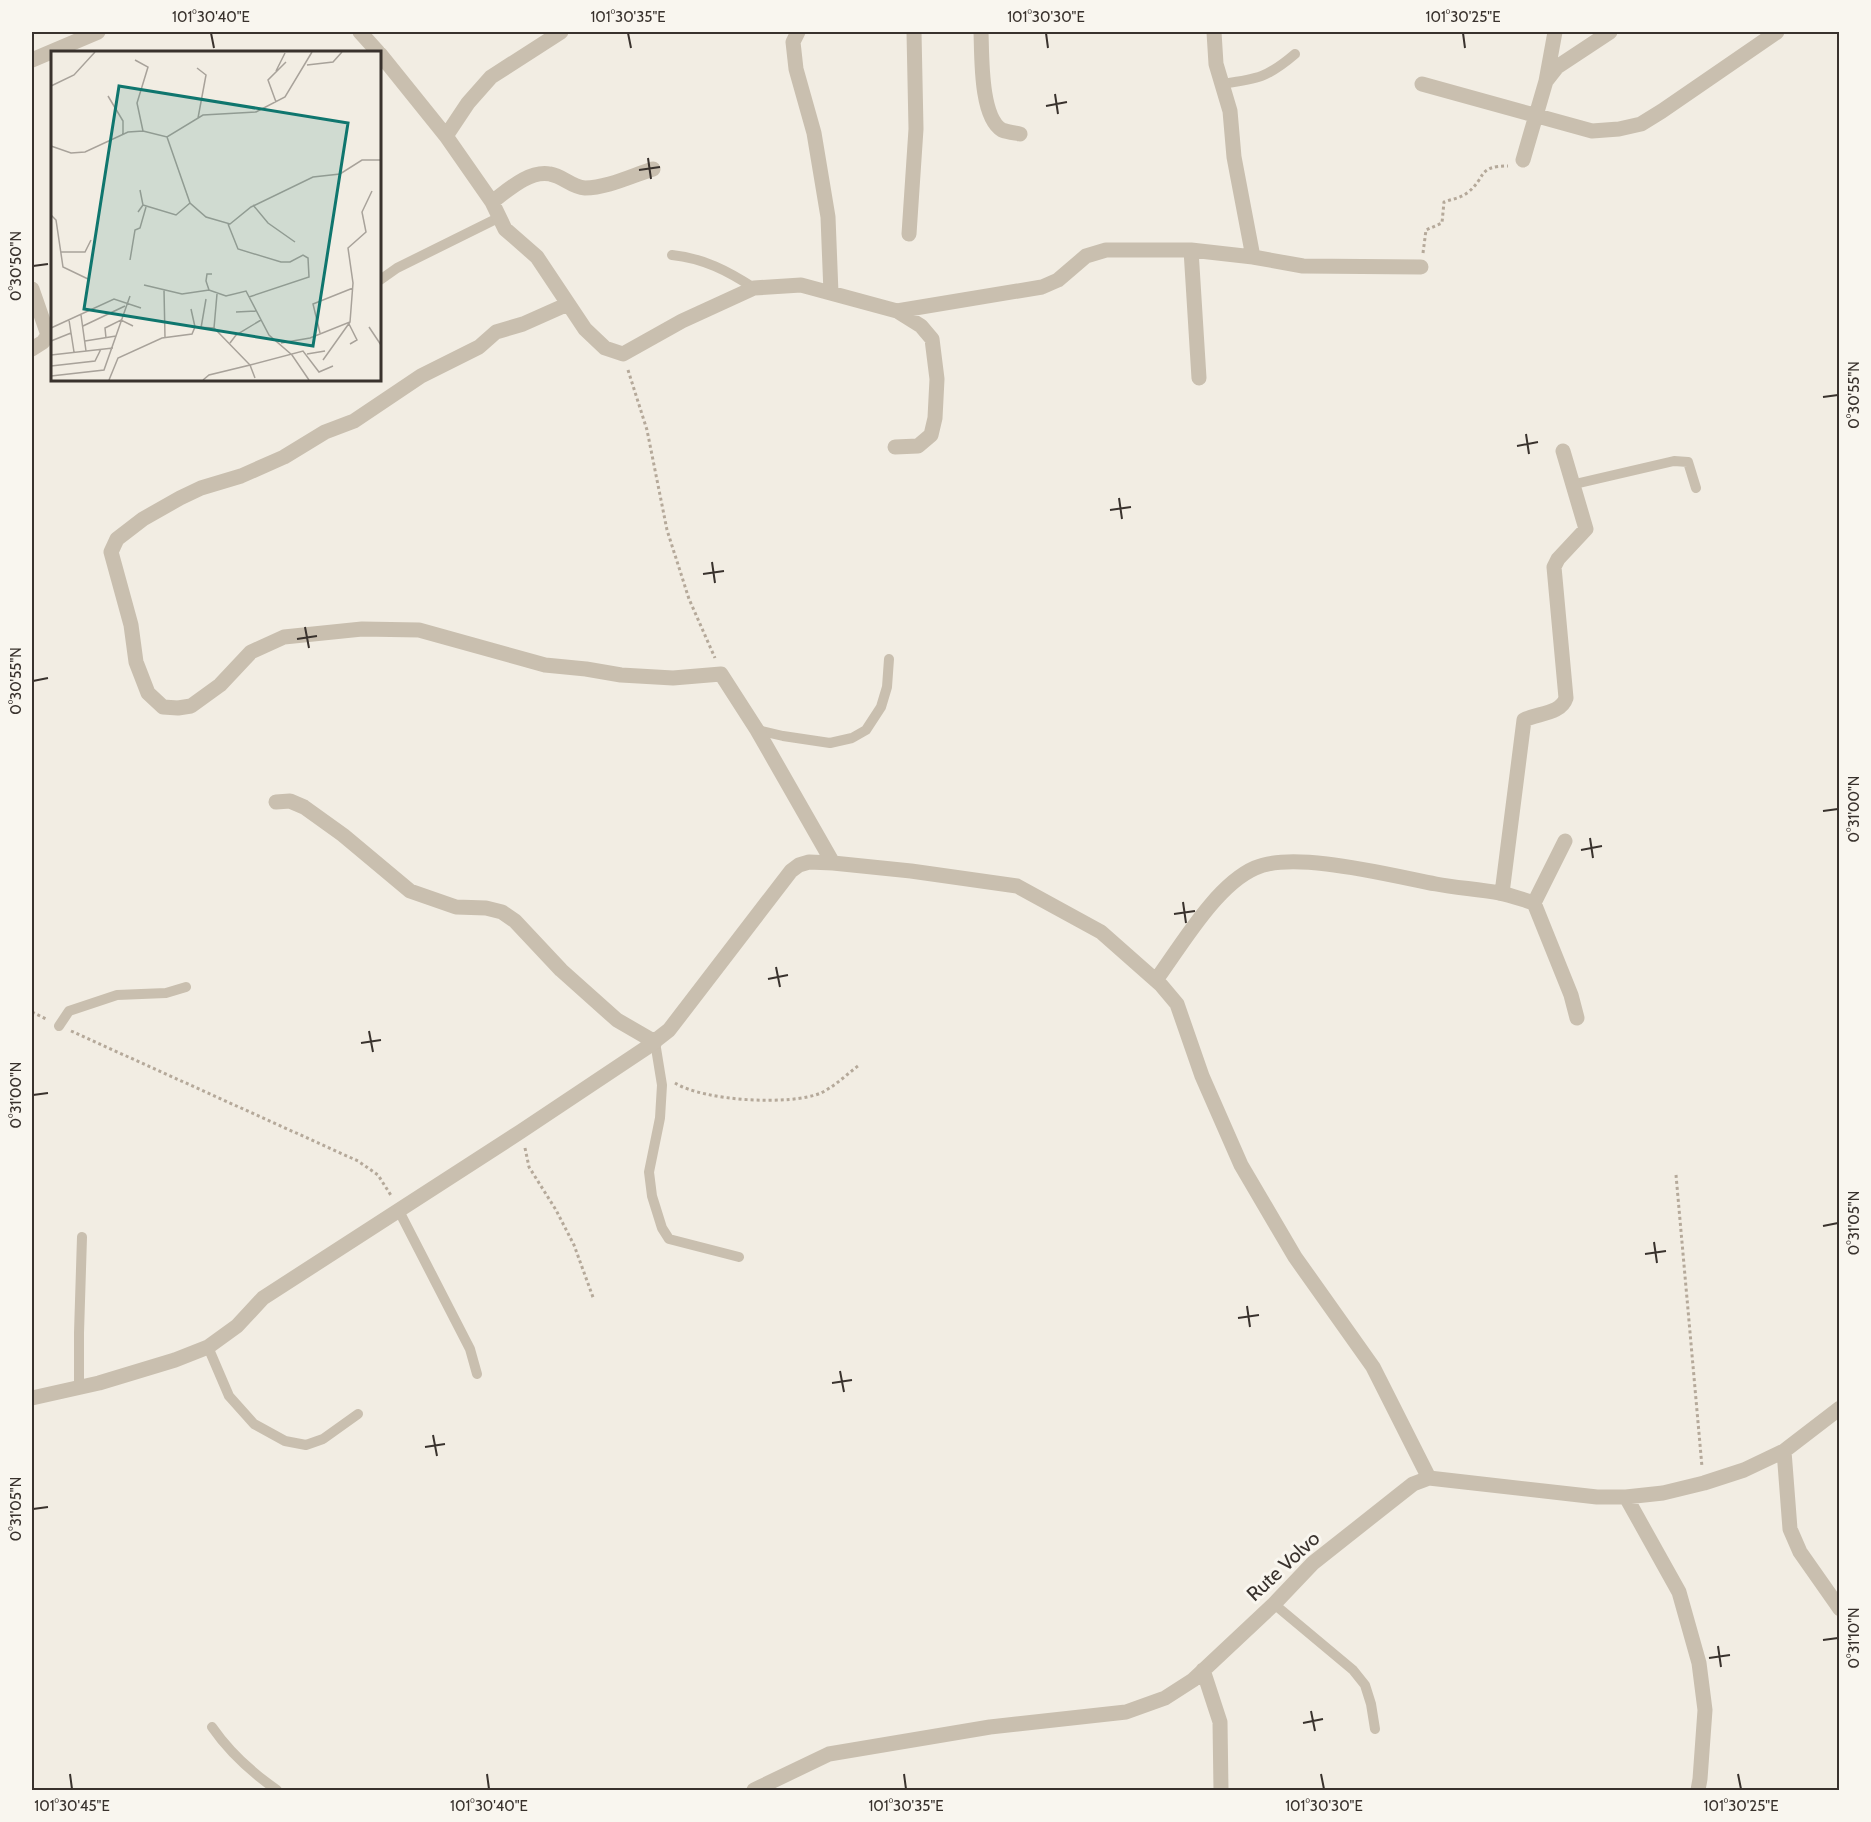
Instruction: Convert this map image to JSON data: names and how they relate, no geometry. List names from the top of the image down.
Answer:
{
  "streets": {
    "street": ["Rute Volvo"]
  },
  "coordinates": [
    "101°30'40\"E",
    "101°30'35\"E",
    "101°30'30\"E",
    "101°30'25\"E",
    "0°30'50\"N",
    "0°30'55\"N",
    "0°31'00\"N",
    "0°31'05\"N",
    "0°31'10\"N",
    "101°30'45\"E"
  ]
}
